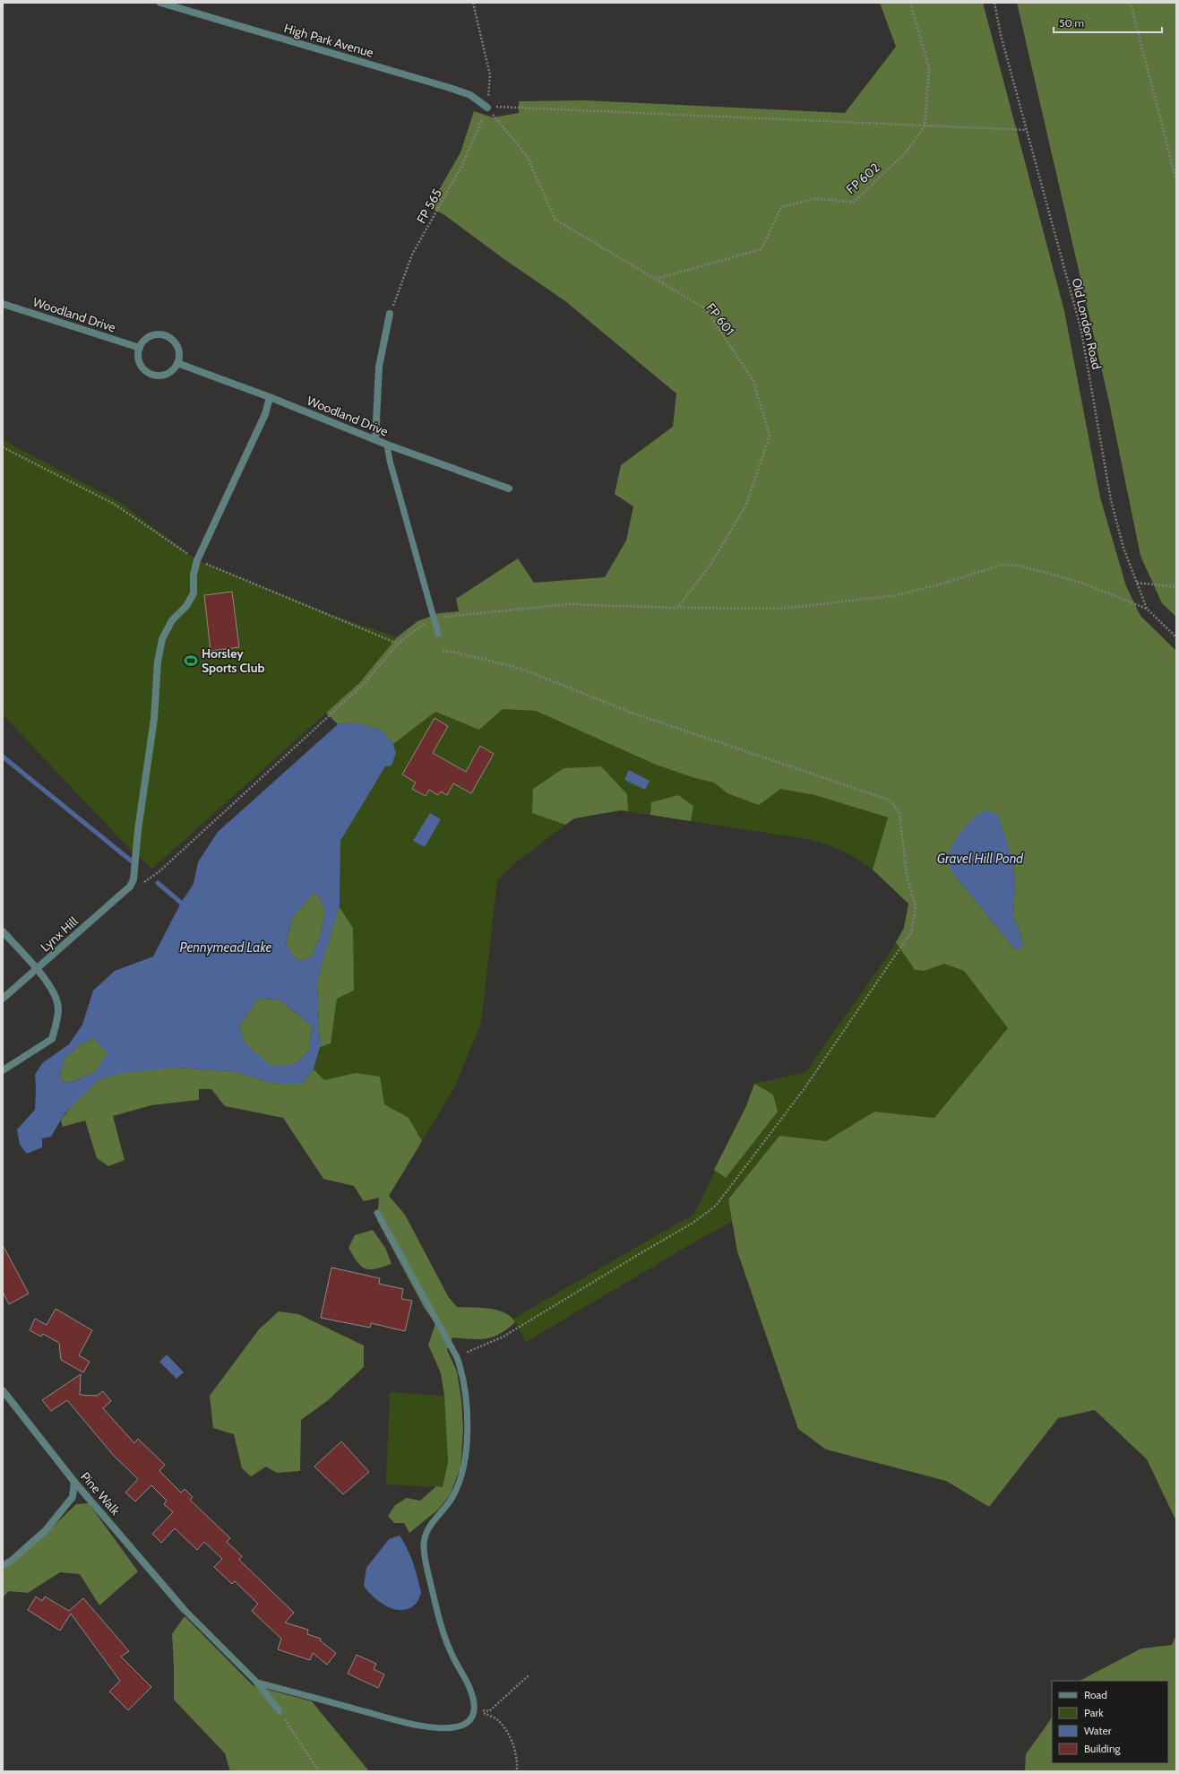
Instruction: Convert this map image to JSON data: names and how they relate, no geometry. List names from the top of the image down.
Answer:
{
  "streets": {
    "street": [
      "High Park Avenue",
      "Woodland Drive",
      "Lynx Hill",
      "Pine Walk"
    ],
    "path": [
      "FP 602",
      "FP 565",
      "FP 601",
      "Old London Road"
    ]
  },
  "crossings": [
    ["High Park Avenue", "FP 565"],
    ["High Park Avenue", "FP 601"],
    ["FP 602", "FP 601"],
    ["FP 565", "FP 601"]
  ],
  "water": ["Gravel Hill Pond", "Pennymead Lake"],
  "places": {
    "sports": ["Horsley Sports Club"]
  },
  "legend": [
    "Road",
    "Park",
    "Water",
    "Building"
  ],
  "scale_bar": "50 m"
}
